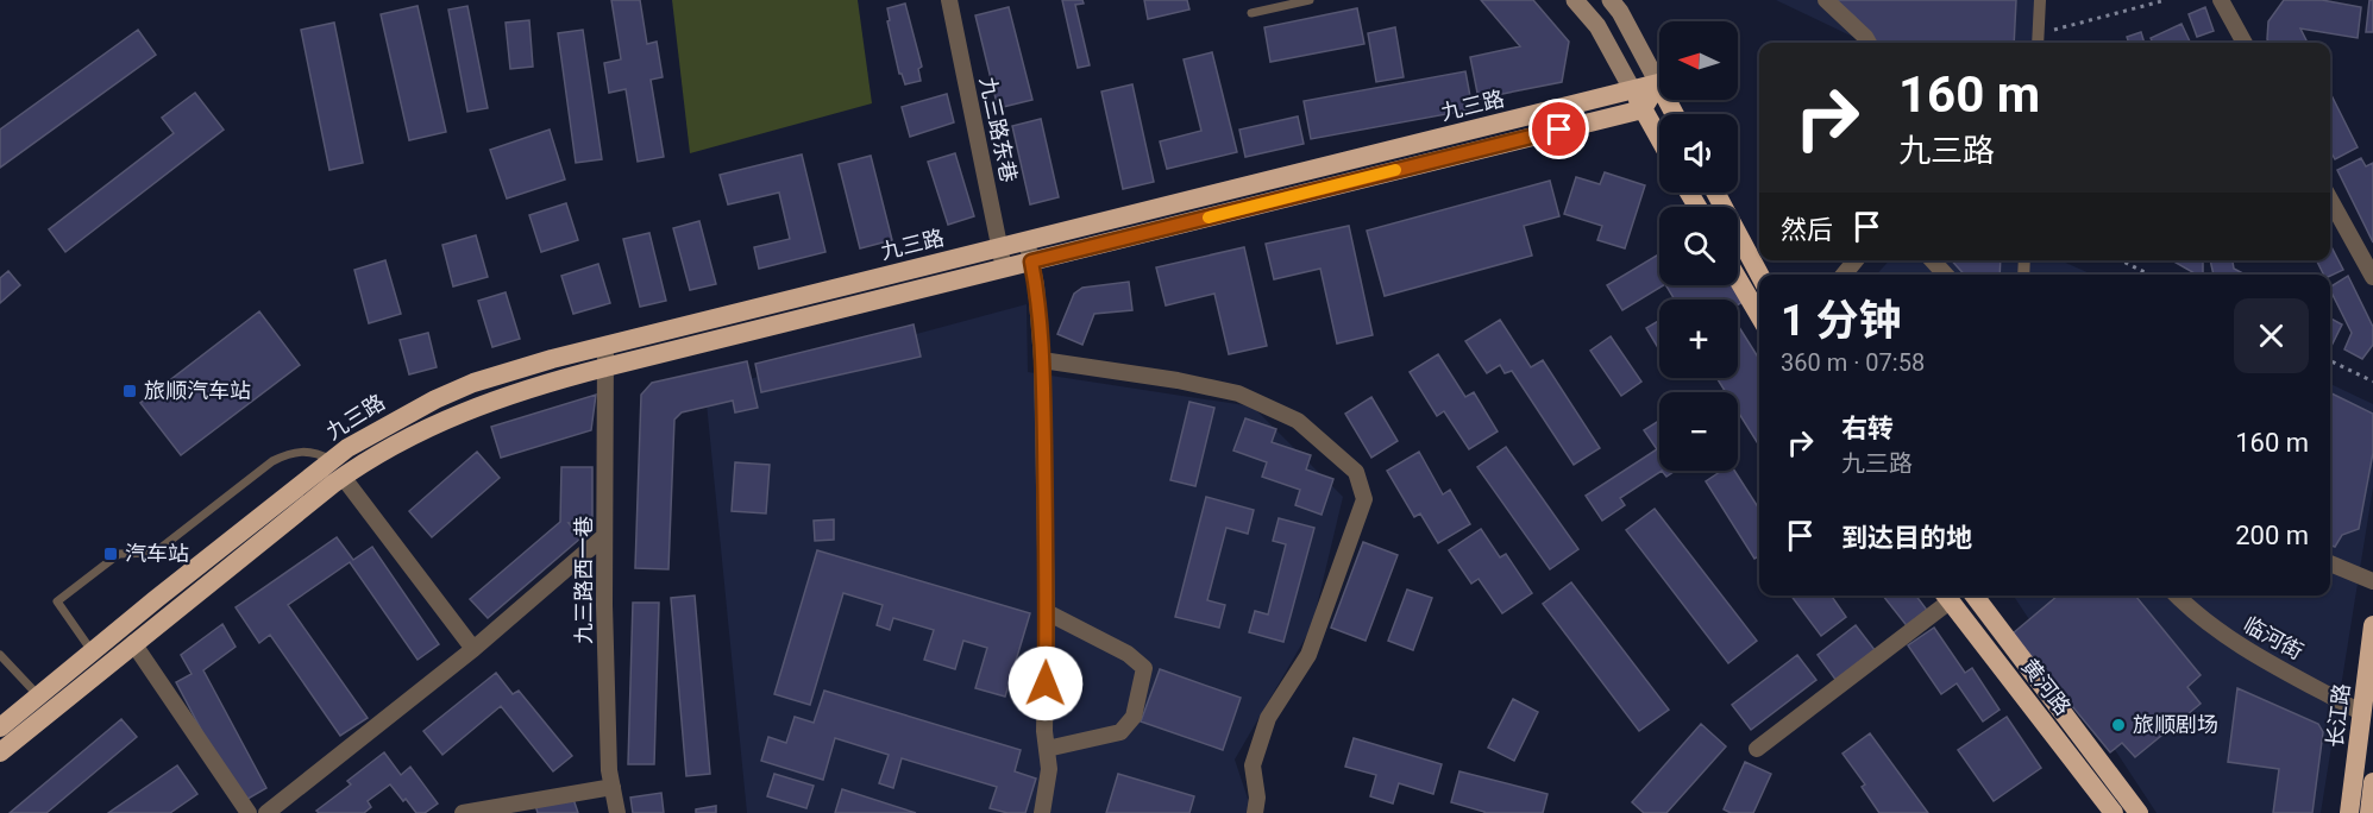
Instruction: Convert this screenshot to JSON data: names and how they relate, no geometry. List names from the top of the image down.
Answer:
{
  "streets": {
    "highway": ["九三路", "黄河路", "长江路"],
    "street": ["九三路东巷", "九三路西一巷", "临河街"]
  },
  "crossings": [
    ["九三路", "九三路东巷"],
    ["九三路", "九三路西一巷"],
    ["临河街", "长江路"]
  ],
  "places": {
    "transit": ["旅顺汽车站", "汽车站"],
    "other": ["旅顺剧场"]
  },
  "north": "left",
  "page": {
    "map_buttons": ["+", "−"],
    "turn": ["160 m", "九三路"],
    "then": "然后",
    "heading": ["1 分钟", "360 m · 07:58"],
    "list": [
      {
        "name": "右转",
        "note": "九三路",
        "value": "160 m"
      },
      {
        "name": "到达目的地",
        "value": "200 m"
      }
    ]
  }
}
